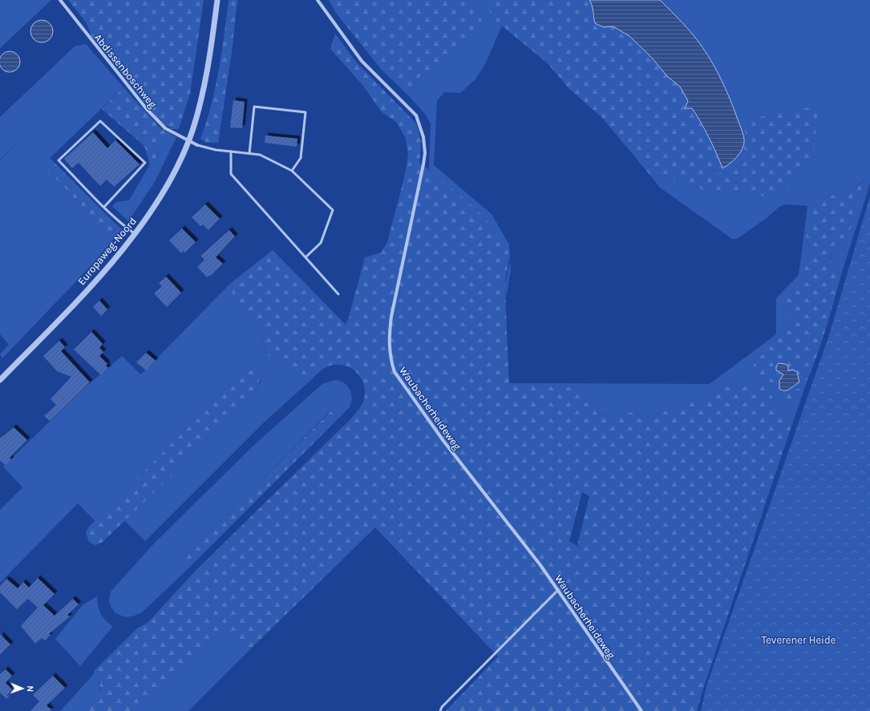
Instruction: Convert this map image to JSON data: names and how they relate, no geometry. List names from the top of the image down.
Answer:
{
  "streets": {
    "street": ["Abdissenboschweg", "Europaweg-Noord", "Waubacherheideweg"]
  },
  "crossings": [
    ["Abdissenboschweg", "Europaweg-Noord"]
  ],
  "parks": ["Teverener Heide"],
  "north": "right"
}
